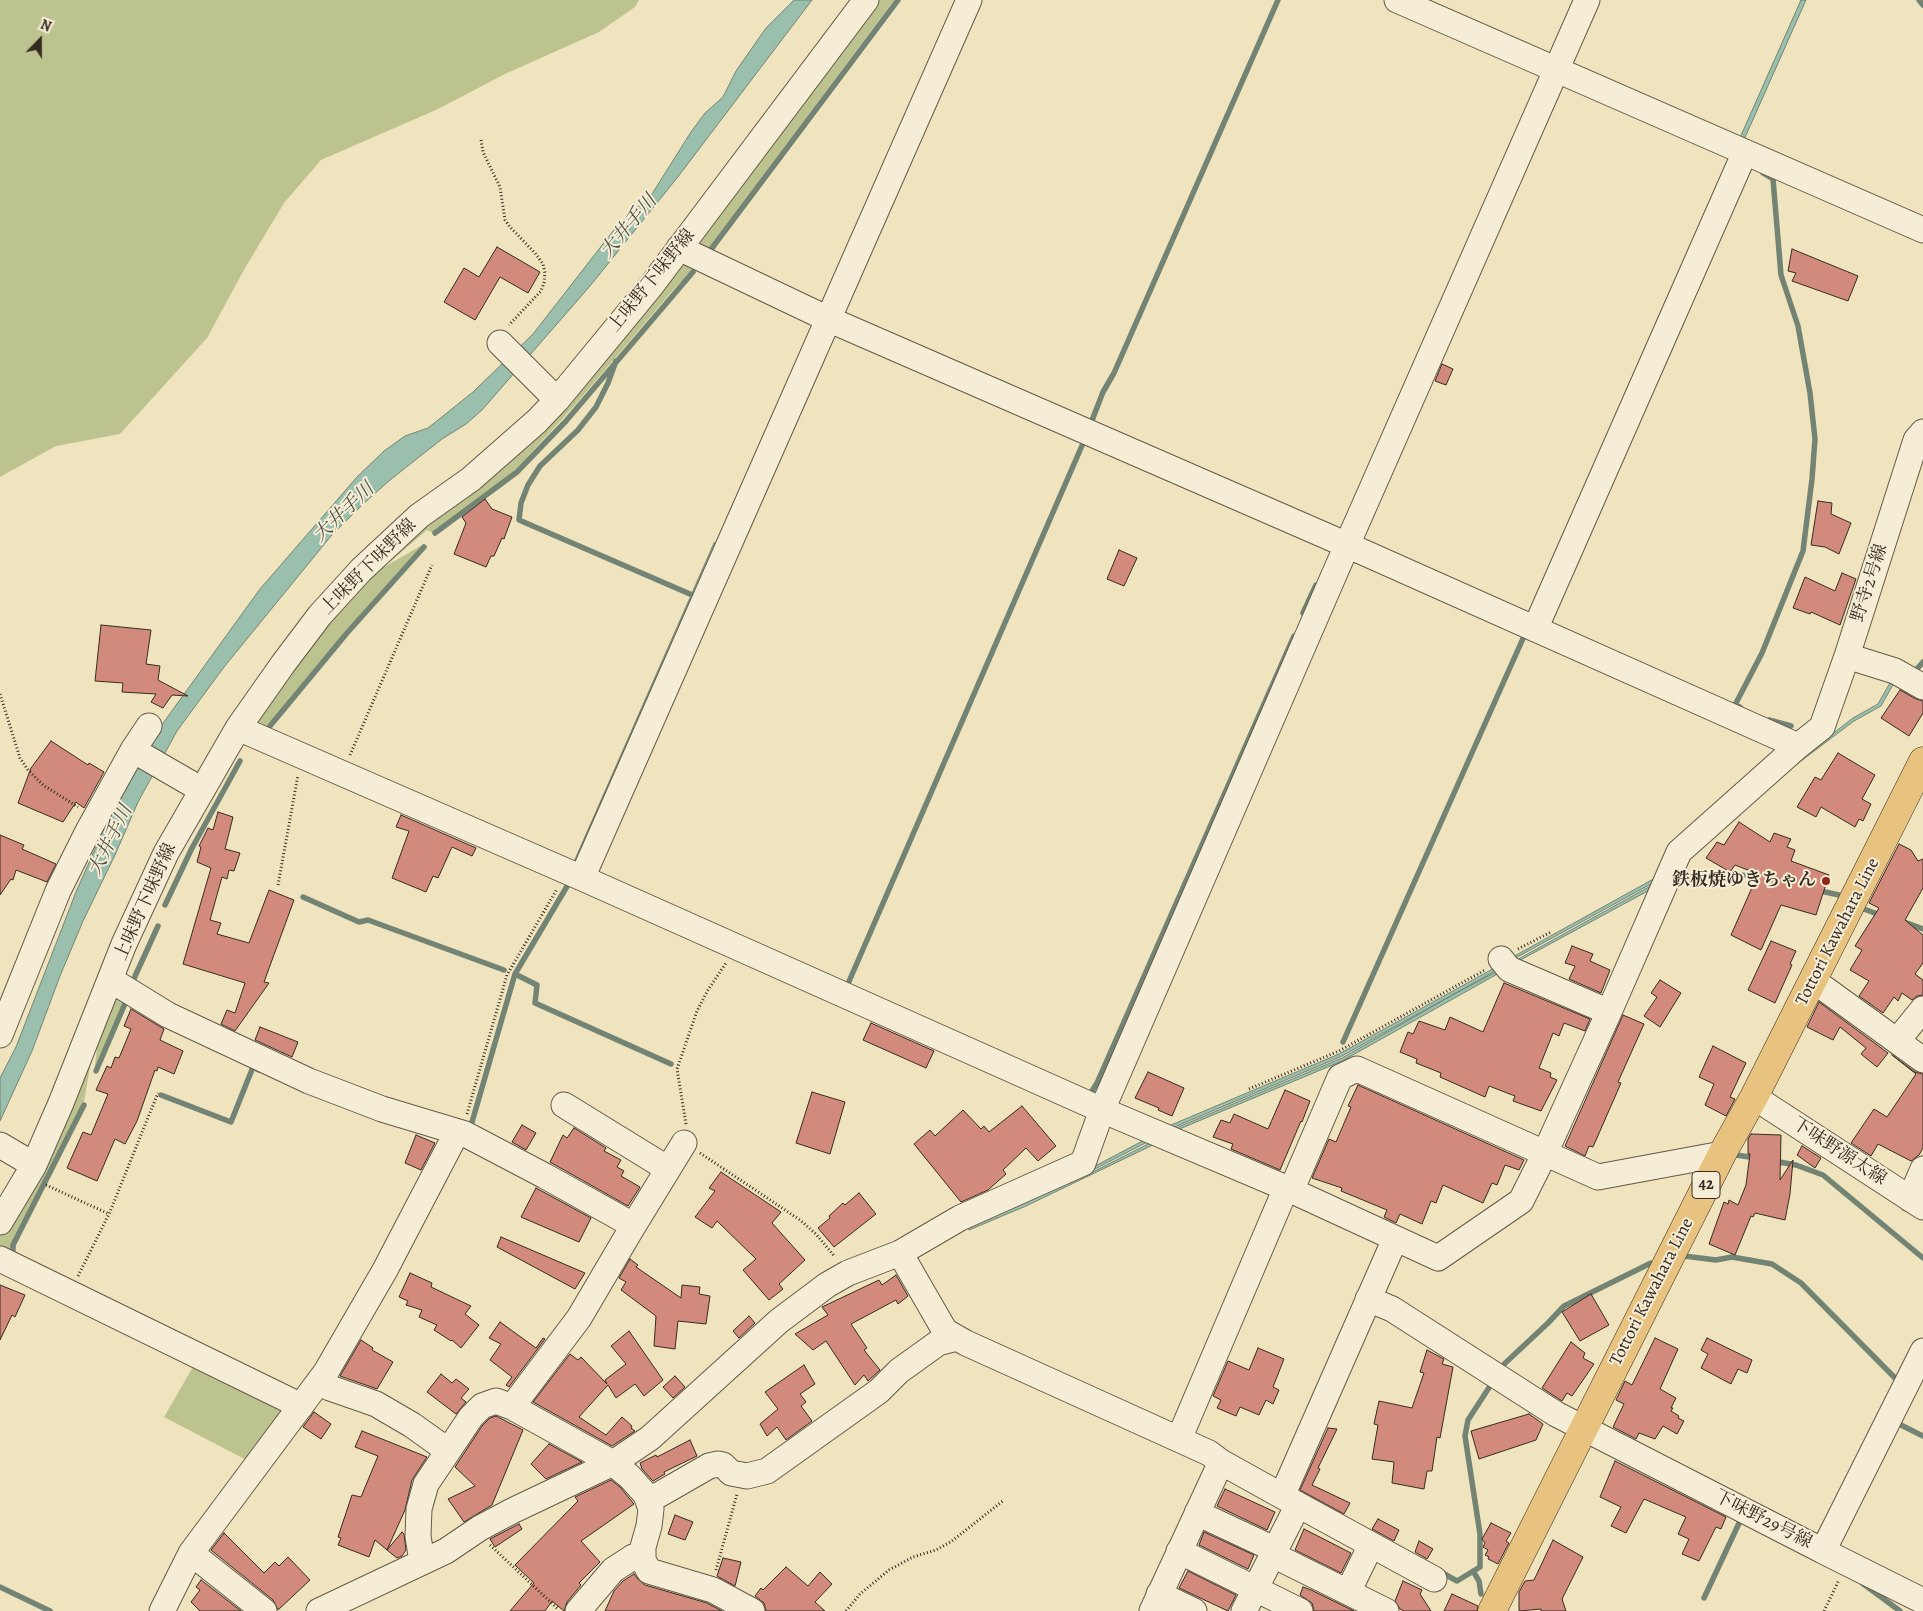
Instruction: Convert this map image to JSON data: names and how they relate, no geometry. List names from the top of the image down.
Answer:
{
  "streets": {
    "main road": ["Tottori Kawahara Line", "42"],
    "street": [
      "上味野下味野線",
      "野寺2号線",
      "下味野源太線",
      "下味野29号線"
    ]
  },
  "crossings": [
    ["Tottori Kawahara Line", "下味野源太線"],
    ["Tottori Kawahara Line", "下味野29号線"]
  ],
  "water": ["大井手川"],
  "places": ["鉄板焼ゆきちゃん"],
  "north": "top"
}
